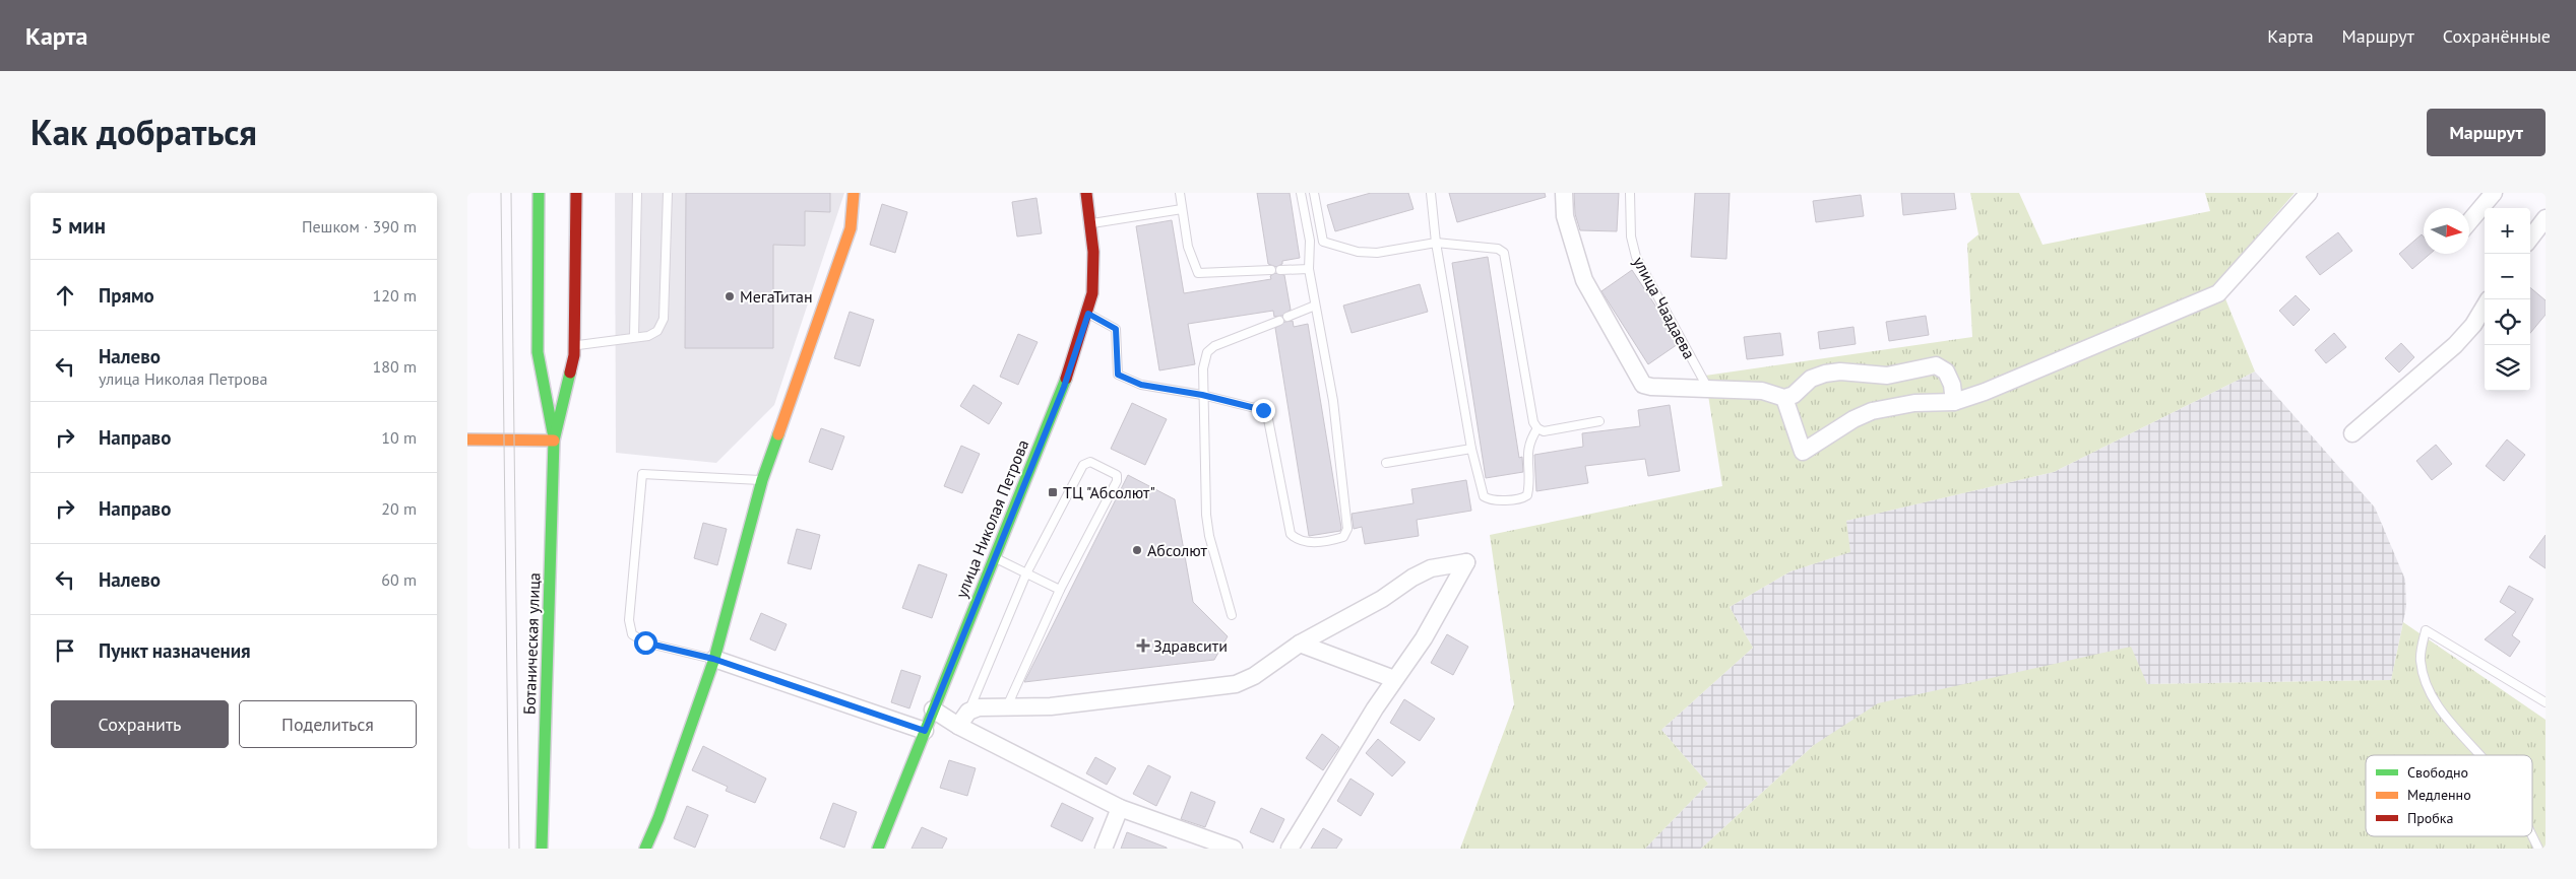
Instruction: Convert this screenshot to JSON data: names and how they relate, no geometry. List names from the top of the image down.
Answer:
{
  "streets": {
    "main road": ["улица Николая Петрова", "Ботаническая улица"],
    "lane": ["улица Чаадаева"]
  },
  "places": {
    "other": ["МегаТитан", "Абсолют"],
    "transit": ["ТЦ \"Абсолют\""],
    "health": ["Здравсити"]
  },
  "legend": ["Свободно", "Медленно", "Пробка"],
  "north": "right",
  "page": {
    "header": "Карта",
    "nav": ["Карта", "Маршрут", "Сохранённые"],
    "title": "Как добраться",
    "buttons": [
      "Маршрут",
      ["Сохранить", "Поделиться"]
    ],
    "heading": ["5 мин", "Пешком · 390 m"],
    "map_buttons": ["+", "−"],
    "list": [
      ["Прямо", "120 m"],
      ["Налево", "улица Николая Петрова", "180 m"],
      ["Направо", "10 m"],
      ["Направо", "20 m"],
      ["Налево", "60 m"],
      "Пункт назначения"
    ]
  }
}
